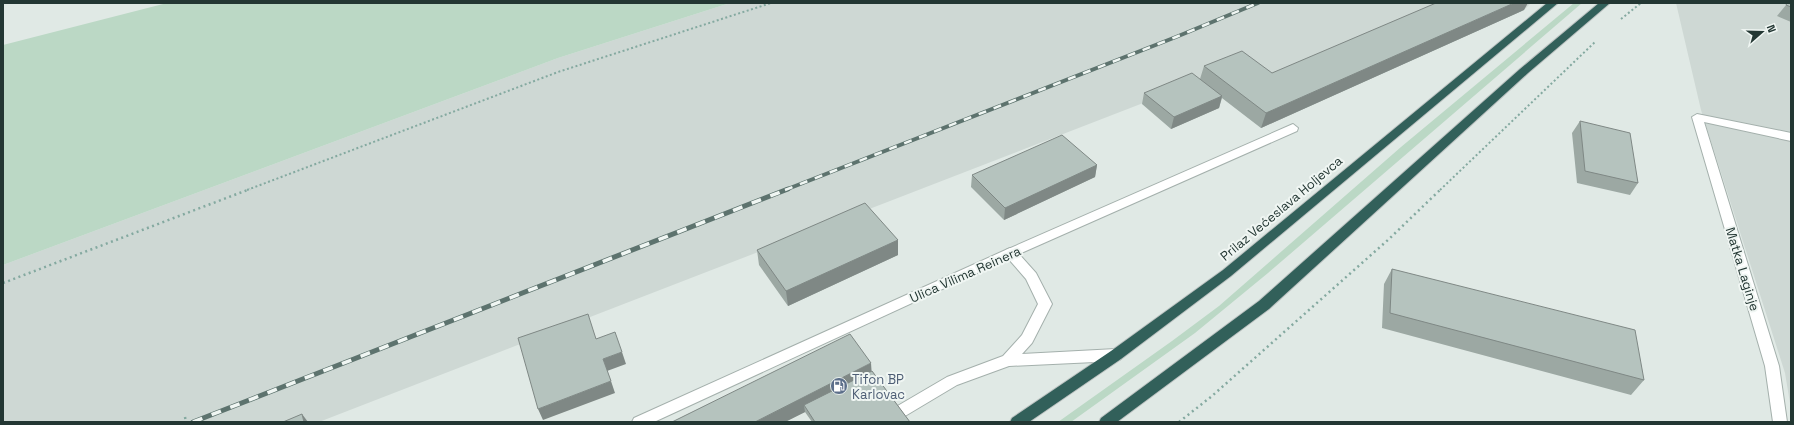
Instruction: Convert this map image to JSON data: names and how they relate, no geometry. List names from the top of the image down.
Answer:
{
  "streets": {
    "highway": ["Prilaz Većeslava Holjevca"],
    "street": ["Matka Laginje", "Ulica Vilima Reinera"]
  },
  "places": {
    "fuel station": ["Tifon BP Karlovac"]
  },
  "north": "right"
}
